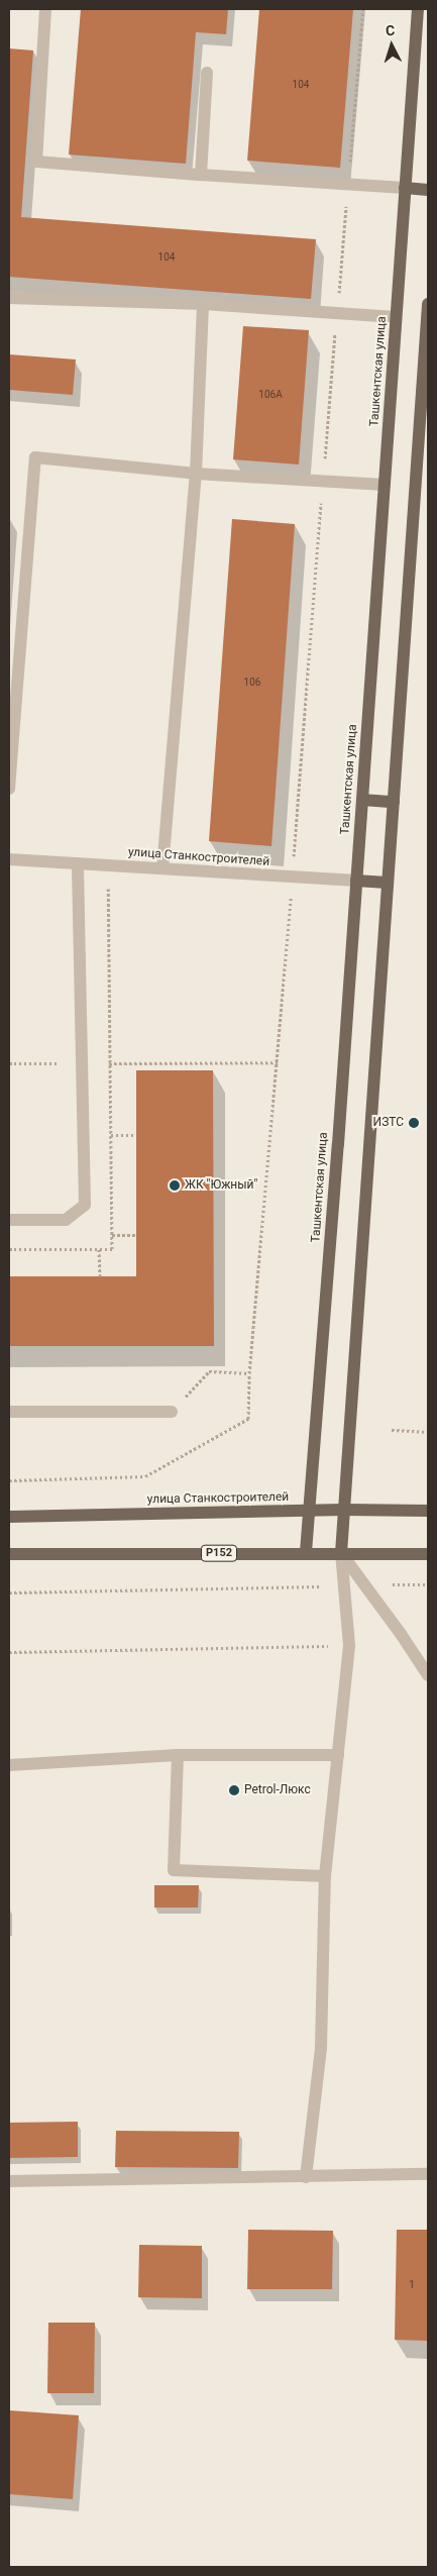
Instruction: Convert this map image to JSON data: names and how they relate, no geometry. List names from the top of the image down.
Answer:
{
  "streets": {
    "main road": ["Ташкентская улица", "улица Станкостроителей", "Р152"]
  },
  "crossings": [
    ["Ташкентская улица", "улица Станкостроителей"],
    ["Ташкентская улица", "Р152"]
  ],
  "places": ["ИЗТС", "ЖК \"Южный\"", "Petrol-Люкс"],
  "house_numbers": [
    "104",
    "104",
    "106А",
    "106",
    "1"
  ],
  "north": "top"
}
